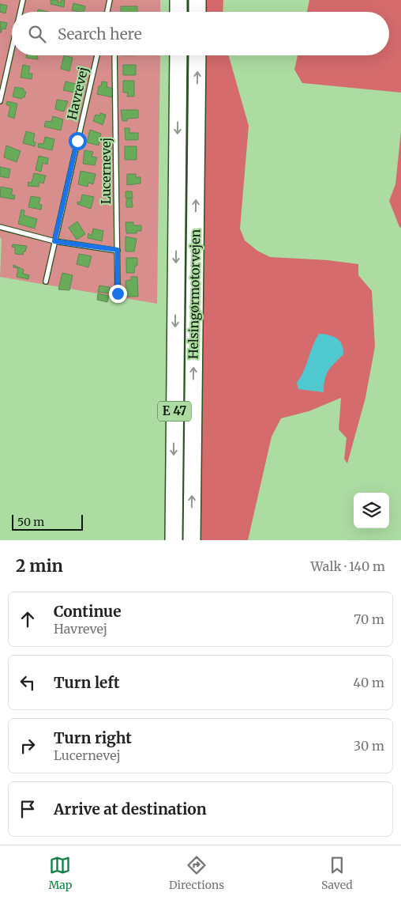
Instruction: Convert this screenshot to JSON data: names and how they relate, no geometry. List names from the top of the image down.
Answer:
{
  "streets": {
    "highway": ["Helsingørmotorvejen", "E 47"],
    "lane": ["Havrevej", "Lucernevej"]
  },
  "scale_bar": "50 m",
  "page": {
    "search": "Search here",
    "scale": "50 m",
    "heading": ["2 min", "Walk · 140 m"],
    "list": [
      ["Continue", "Havrevej", "70 m"],
      ["Turn left", "40 m"],
      ["Turn right", "Lucernevej", "30 m"],
      "Arrive at destination"
    ],
    "nav": ["Map", "Directions", "Saved"]
  }
}
